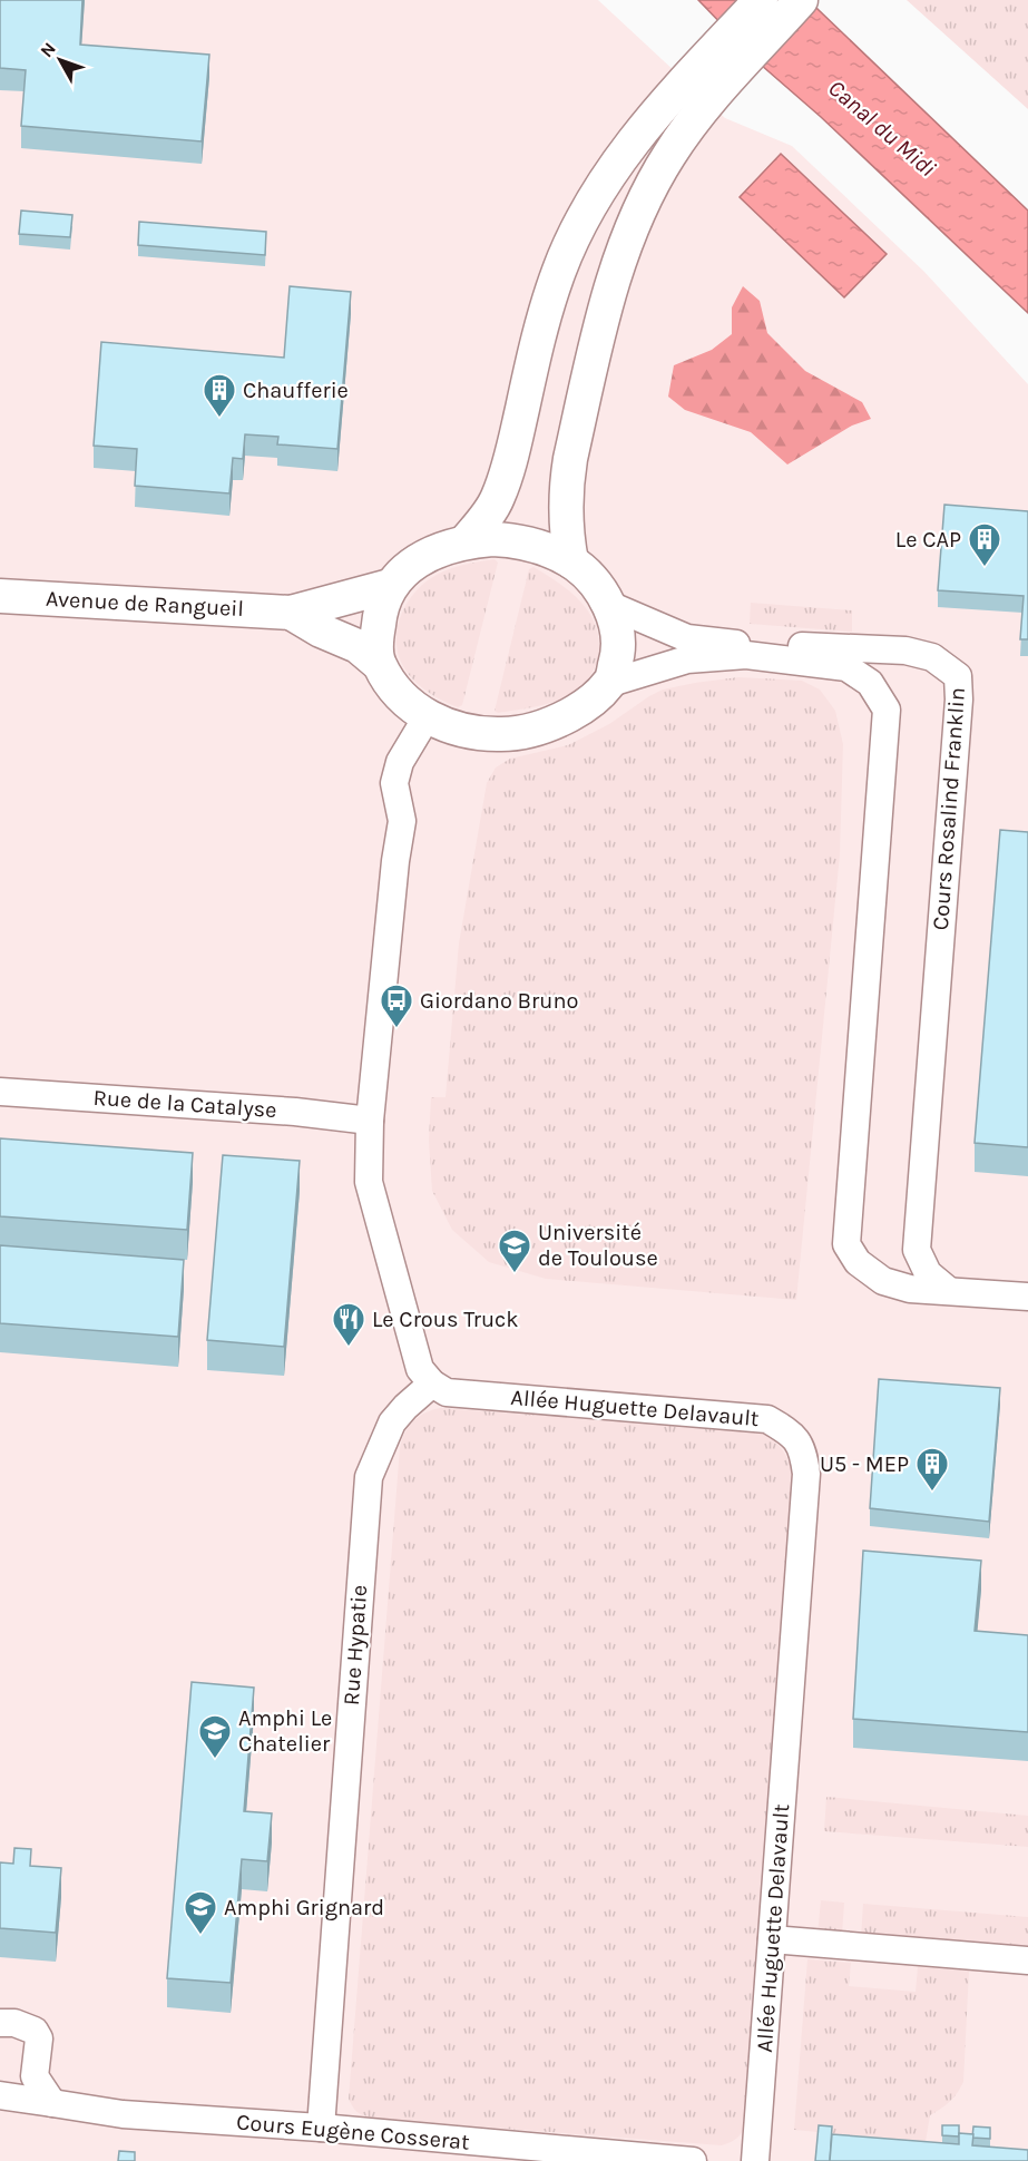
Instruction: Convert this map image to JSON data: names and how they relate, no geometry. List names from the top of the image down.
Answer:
{
  "streets": {
    "street": [
      "Avenue de Rangueil",
      "Cours Rosalind Franklin",
      "Rue de la Catalyse",
      "Allée Huguette Delavault",
      "Rue Hypatie",
      "Cours Eugène Cosserat"
    ]
  },
  "crossings": [
    ["Avenue de Rangueil", "Cours Rosalind Franklin"],
    ["Allée Huguette Delavault", "Rue Hypatie"],
    ["Rue Hypatie", "Cours Eugène Cosserat"]
  ],
  "water": ["Canal du Midi"],
  "places": {
    "building": ["Chaufferie", "Le CAP", "U5 - MEP"],
    "bus stop": ["Giordano Bruno"],
    "school or university": ["Université de Toulouse", "Amphi Le Chatelier", "Amphi Grignard"],
    "restaurant": ["Le Crous Truck"]
  },
  "north": "top left"
}
